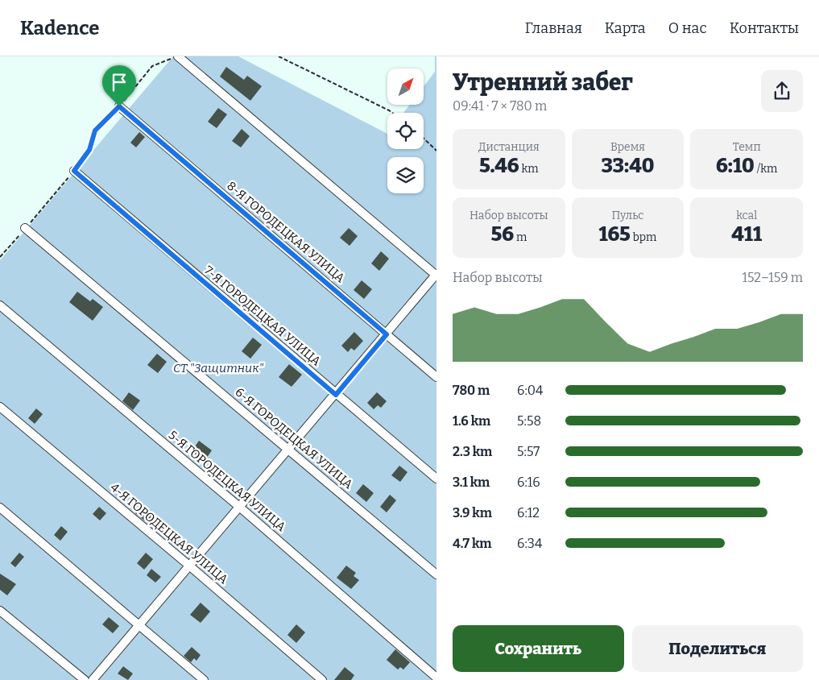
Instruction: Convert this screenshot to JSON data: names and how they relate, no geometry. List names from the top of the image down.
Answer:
{
  "streets": {
    "street": [
      "8-Я ГОРОДЕЦКАЯ УЛИЦА",
      "7-Я ГОРОДЕЦКАЯ УЛИЦА",
      "6-Я ГОРОДЕЦКАЯ УЛИЦА",
      "5-Я ГОРОДЕЦКАЯ УЛИЦА",
      "4-Я ГОРОДЕЦКАЯ УЛИЦА"
    ]
  },
  "parks": ["СТ \"Защитник\""],
  "north": "top right",
  "page": {
    "header": "Kadence",
    "nav": [
      "Главная",
      "Карта",
      "О нас",
      "Контакты"
    ],
    "heading": ["Утренний забег", "09:41 · 7 × 780 m"],
    "stats": [
      ["Дистанция", "5.46 km"],
      ["Время", "33:40"],
      ["Темп", "6:10 /km"],
      ["Набор высоты", "56 m"],
      ["Пульс", "165 bpm"],
      ["kcal", "411"]
    ],
    "chart": ["Набор высоты", "152–159 m"],
    "list": [
      {
        "name": "780 m",
        "note": "6:04"
      },
      {
        "name": "1.6 km",
        "note": "5:58"
      },
      {
        "name": "2.3 km",
        "note": "5:57"
      },
      {
        "name": "3.1 km",
        "note": "6:16"
      },
      {
        "name": "3.9 km",
        "note": "6:12"
      },
      {
        "name": "4.7 km",
        "note": "6:34"
      }
    ],
    "buttons": ["Сохранить", "Поделиться"]
  }
}
